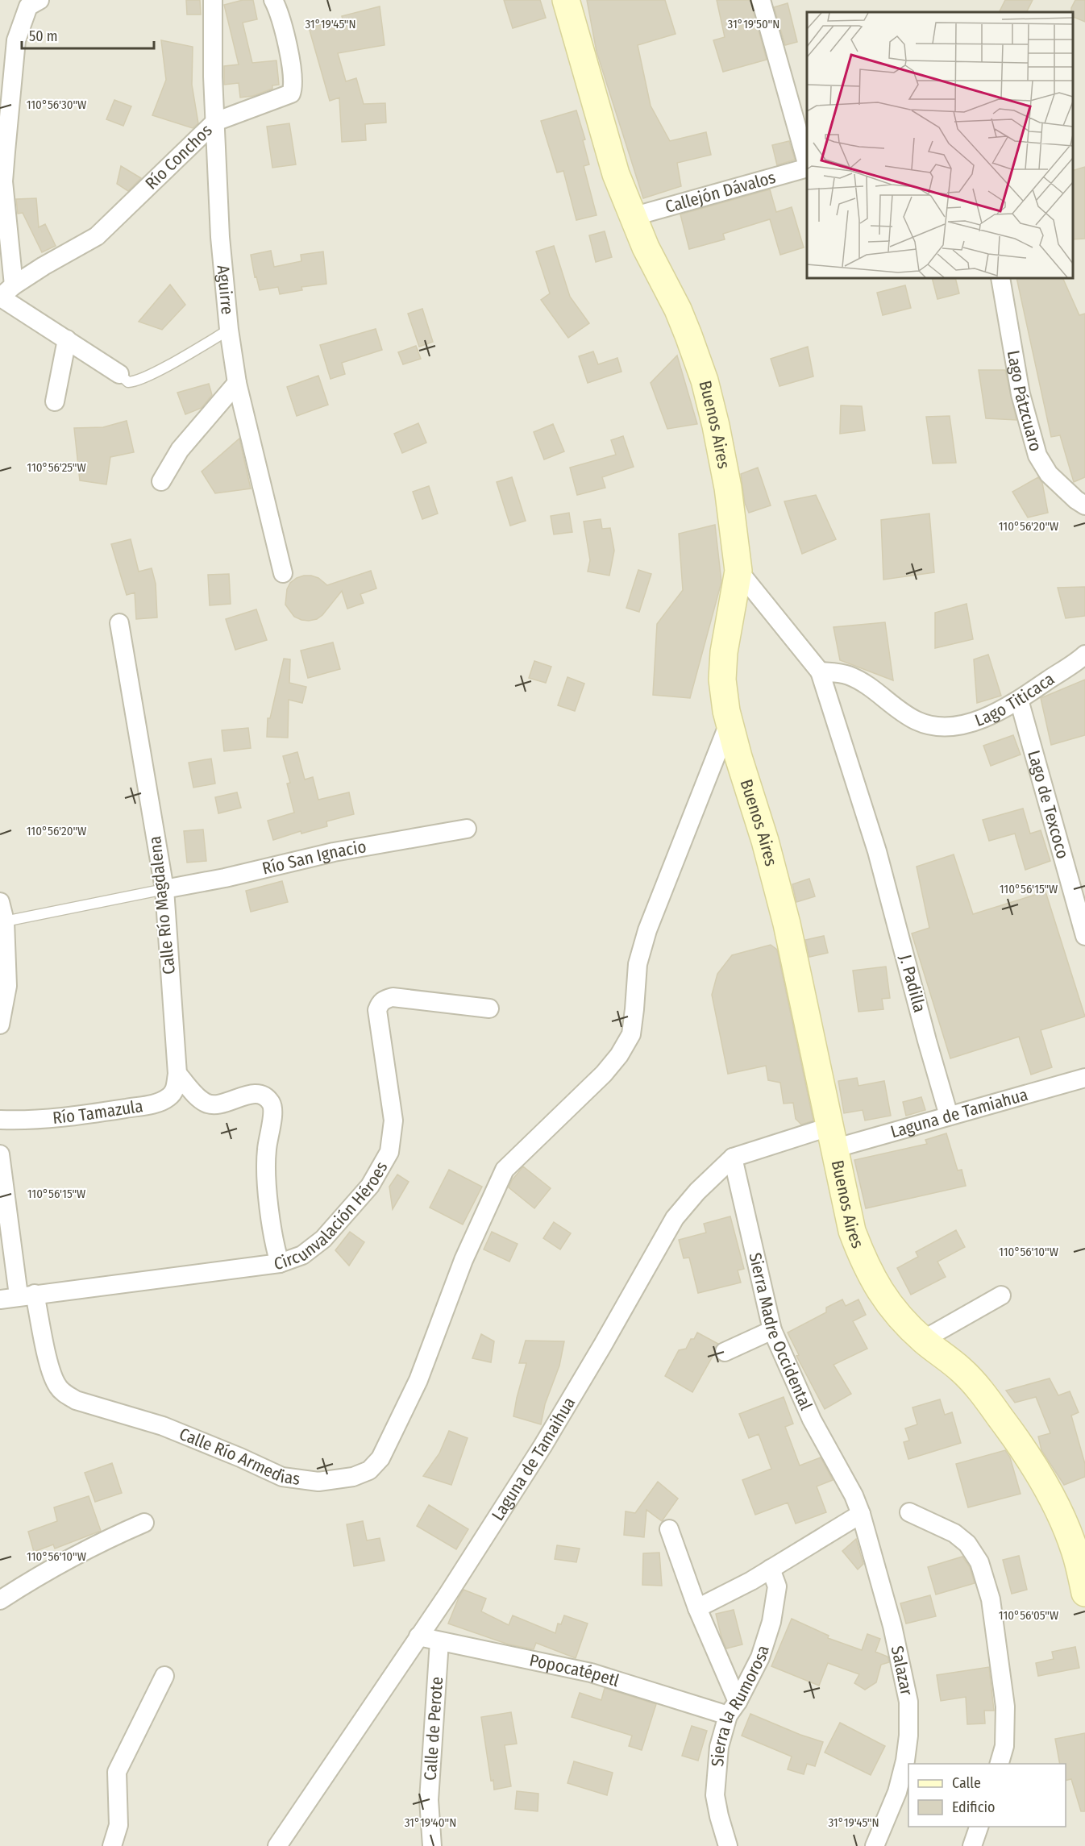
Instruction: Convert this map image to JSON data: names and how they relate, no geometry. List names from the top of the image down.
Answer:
{
  "streets": {
    "street": [
      "Río Conchos",
      "Callejón Dávalos",
      "Aguirre",
      "Lago Pátzcuaro",
      "Buenos Aires",
      "Lago Titicaca",
      "Lago de Texcoco",
      "Río San Ignacio",
      "Calle Río Magdalena",
      "J. Padilla",
      "Río Tamazula",
      "Laguna de Tamiahua",
      "Circunvalación Héroes",
      "Sierra Madre Occidental",
      "Calle Río Armedias",
      "Laguna de Tamaihua",
      "Salazar",
      "Popocatépetl",
      "Sierra la Rumorosa",
      "Calle de Perote"
    ]
  },
  "crossings": [
    ["Río Conchos", "Aguirre"],
    ["Callejón Dávalos", "Buenos Aires"],
    ["Buenos Aires", "Laguna de Tamiahua"],
    ["Buenos Aires", "Calle Río Armedias"],
    ["Buenos Aires", "Laguna de Tamaihua"],
    ["Lago Titicaca", "Lago de Texcoco"],
    ["Lago Titicaca", "J. Padilla"],
    ["Río San Ignacio", "Calle Río Magdalena"],
    ["Calle Río Magdalena", "Río Tamazula"],
    ["J. Padilla", "Laguna de Tamiahua"],
    ["Laguna de Tamiahua", "Laguna de Tamaihua"],
    ["Circunvalación Héroes", "Calle Río Armedias"],
    ["Sierra Madre Occidental", "Laguna de Tamaihua"],
    ["Sierra Madre Occidental", "Salazar"],
    ["Laguna de Tamaihua", "Popocatépetl"],
    ["Popocatépetl", "Sierra la Rumorosa"],
    ["Popocatépetl", "Calle de Perote"]
  ],
  "legend": ["Calle", "Edificio"],
  "scale_bar": "50 m",
  "coordinates": [
    "31°19'45\"N",
    "31°19'50\"N",
    "110°56'30\"W",
    "110°56'25\"W",
    "110°56'20\"W",
    "110°56'15\"W",
    "110°56'10\"W",
    "110°56'05\"W",
    "31°19'40\"N"
  ]
}
